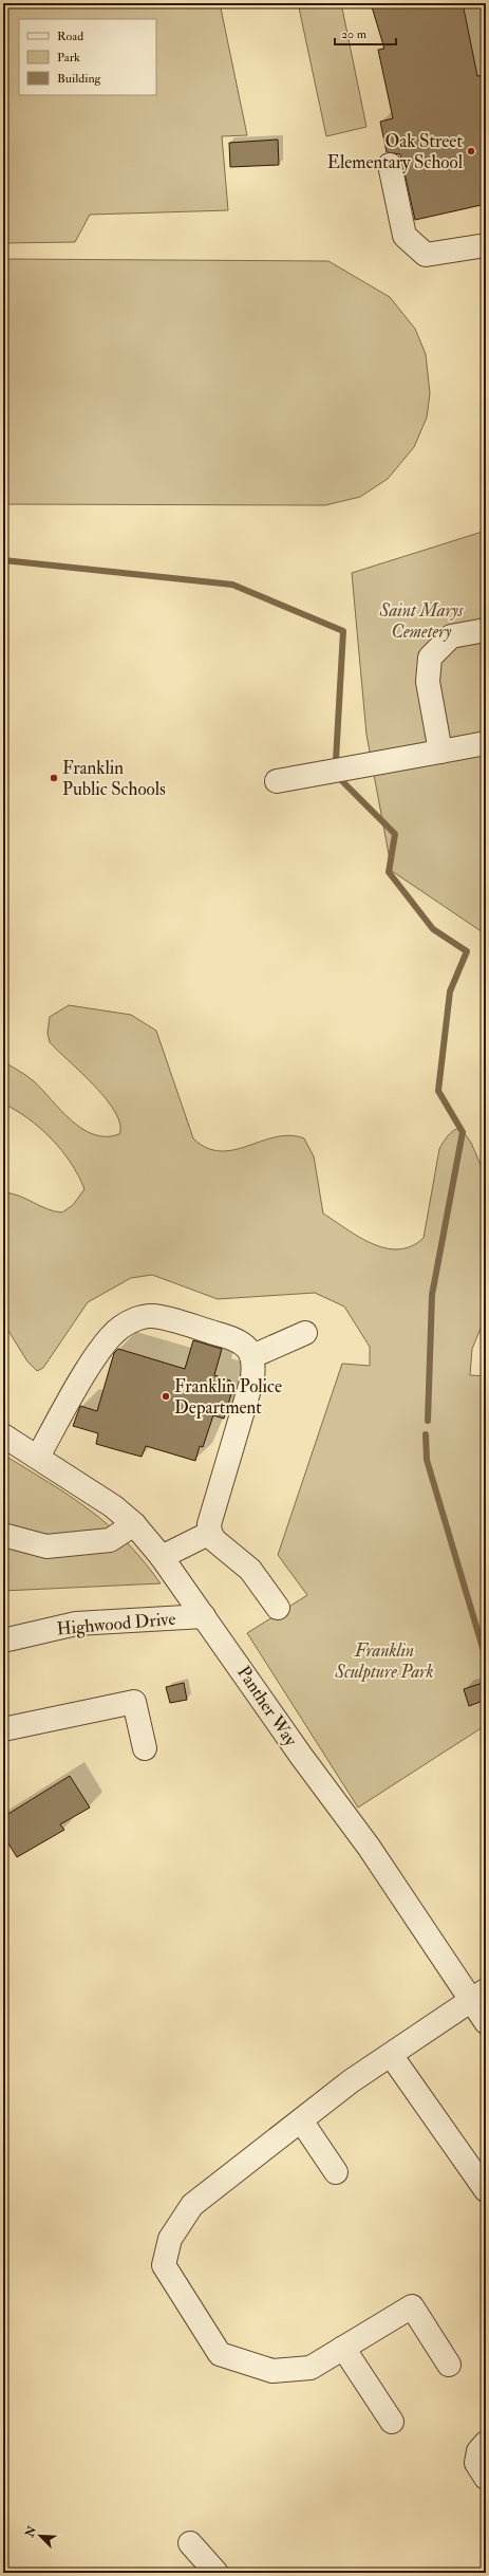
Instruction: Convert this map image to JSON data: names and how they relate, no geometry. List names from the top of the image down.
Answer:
{
  "streets": {
    "street": ["Highwood Drive", "Panther Way"]
  },
  "crossings": [
    ["Highwood Drive", "Panther Way"]
  ],
  "parks": ["Saint Marys Cemetery", "Franklin Sculpture Park"],
  "places": ["Oak Street Elementary School", "Franklin Public Schools", "Franklin Police Department"],
  "legend": ["Road", "Park", "Building"],
  "scale_bar": "20 m",
  "north": "top left"
}
